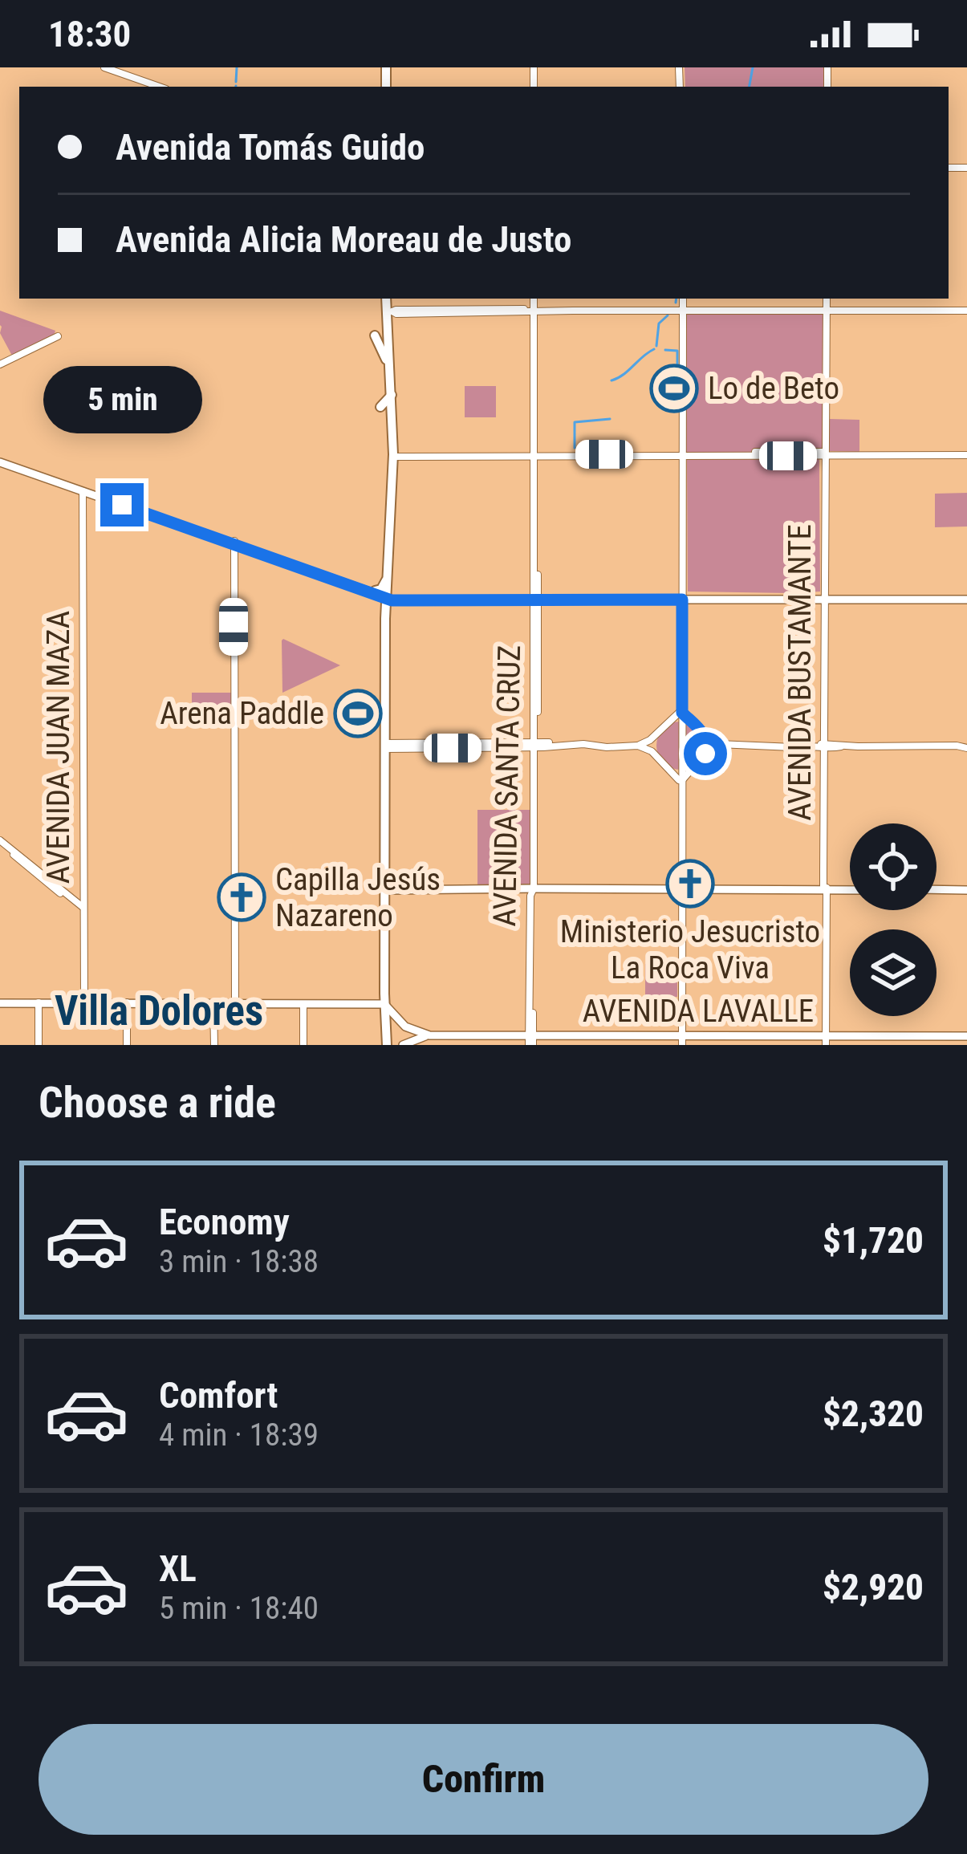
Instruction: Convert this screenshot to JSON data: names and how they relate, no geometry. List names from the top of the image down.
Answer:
{
  "streets": {
    "main road": [
      "AVENIDA BUSTAMANTE",
      "AVENIDA JUAN MAZA",
      "AVENIDA SANTA CRUZ",
      "AVENIDA LAVALLE"
    ]
  },
  "crossings": [
    ["AVENIDA BUSTAMANTE", "AVENIDA LAVALLE"],
    ["AVENIDA SANTA CRUZ", "AVENIDA LAVALLE"]
  ],
  "districts": ["Villa Dolores"],
  "places": {
    "sports": ["Lo de Beto", "Arena Paddle"],
    "church": ["Ministerio Jesucristo La Roca Viva", "Capilla Jesús Nazareno"]
  },
  "page": {
    "status": "18:30",
    "banner": ["Avenida Tomás Guido", "Avenida Alicia Moreau de Justo"],
    "bubble": "5 min",
    "heading": "Choose a ride",
    "list": [
      {
        "name": "Economy",
        "note": "3 min · 18:38",
        "value": "$1,720"
      },
      {
        "name": "Comfort",
        "note": "4 min · 18:39",
        "value": "$2,320"
      },
      {
        "name": "XL",
        "note": "5 min · 18:40",
        "value": "$2,920"
      }
    ],
    "buttons": "Confirm"
  }
}
